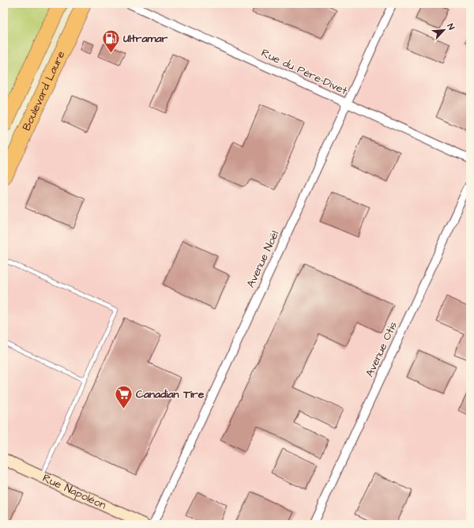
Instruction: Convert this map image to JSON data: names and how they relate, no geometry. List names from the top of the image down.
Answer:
{
  "streets": {
    "highway": ["Boulevard Laure"],
    "street": [
      "Rue du Père-Divet",
      "Avenue Noël",
      "Avenue Otis",
      "Rue Napoléon"
    ]
  },
  "crossings": [
    ["Rue du Père-Divet", "Avenue Noël"]
  ],
  "places": {
    "fuel station": ["Ultramar"],
    "supermarket": ["Canadian Tire"]
  },
  "north": "top right"
}
